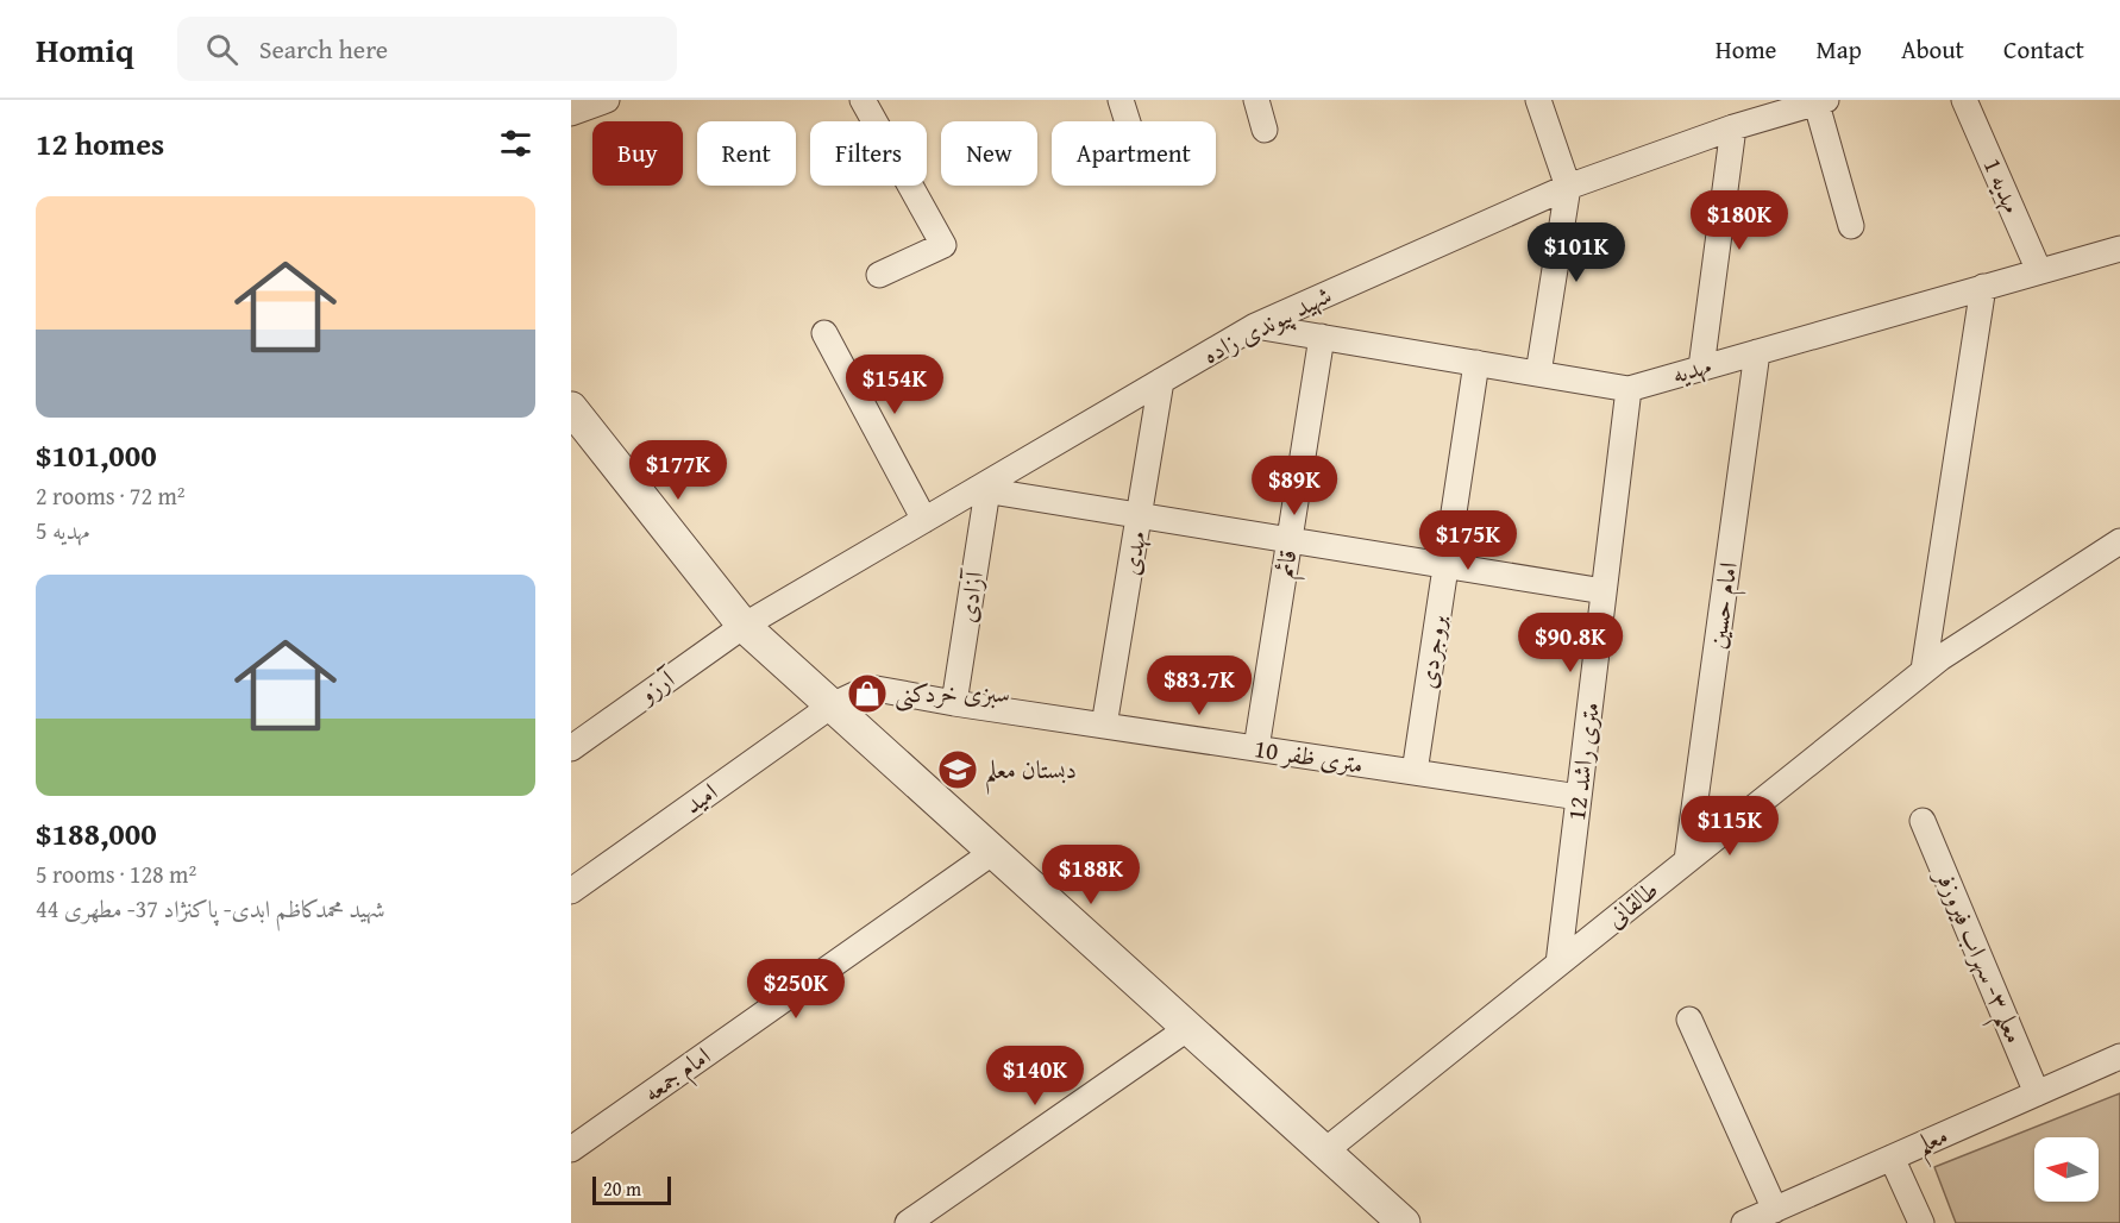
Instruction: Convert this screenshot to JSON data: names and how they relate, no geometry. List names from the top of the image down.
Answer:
{
  "streets": {
    "street": [
      "مهدیه 1",
      "شهید پیوندی زاده",
      "مهدیه",
      "مهدی",
      "قائم",
      "آزادی",
      "امام حسین",
      "بروجردی",
      "آرزو",
      "10 متری ظفر",
      "12 متری راشد",
      "امید",
      "طالقانی",
      "معلم ۳- سهراب فیروزفر",
      "امام جمعه",
      "معلم"
    ]
  },
  "crossings": [
    ["مهدیه 1", "مهدیه"],
    ["شهید پیوندی زاده", "مهدیه"],
    ["شهید پیوندی زاده", "مهدی"],
    ["شهید پیوندی زاده", "آزادی"],
    ["شهید پیوندی زاده", "آرزو"],
    ["مهدیه", "قائم"],
    ["مهدیه", "امام حسین"],
    ["مهدیه", "بروجردی"],
    ["مهدیه", "12 متری راشد"],
    ["مهدی", "10 متری ظفر"],
    ["قائم", "10 متری ظفر"],
    ["آزادی", "10 متری ظفر"],
    ["امام حسین", "طالقانی"],
    ["بروجردی", "10 متری ظفر"],
    ["10 متری ظفر", "12 متری راشد"],
    ["10 متری ظفر", "امید"],
    ["12 متری راشد", "طالقانی"],
    ["معلم ۳- سهراب فیروزفر", "معلم"]
  ],
  "places": {
    "shop": ["سبزی خردکنی"],
    "school or university": ["دبستان معلم"]
  },
  "scale_bar": "20 m",
  "north": "left",
  "page": {
    "header": "Homiq",
    "search": "Search here",
    "nav": [
      "Home",
      "Map",
      "About",
      "Contact"
    ],
    "heading": "12 homes",
    "chip": [
      "Buy",
      "Rent",
      "Filters",
      "New",
      "Apartment"
    ],
    "list": [
      {
        "name": "$101,000",
        "note": "2 rooms · 72 m² · مهدیه 5"
      },
      {
        "name": "$188,000",
        "note": "5 rooms · 128 m² · شهید محمدکاظم ابدی- پاکنژاد 37- مطهری 44"
      }
    ],
    "price": [
      "$180K",
      "$101K",
      "$154K",
      "$177K",
      "$89K",
      "$175K",
      "$90.8K",
      "$83.7K",
      "$115K",
      "$188K",
      "$250K",
      "$140K"
    ],
    "scale": "20 m"
  }
}
